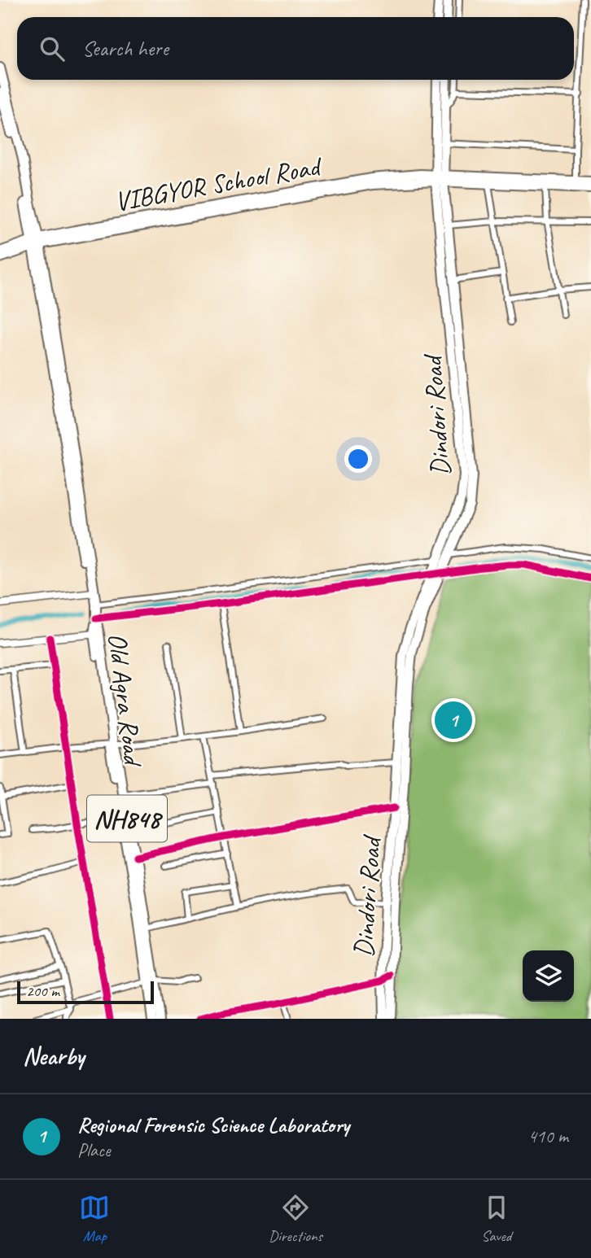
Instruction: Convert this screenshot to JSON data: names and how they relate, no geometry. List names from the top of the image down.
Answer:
{
  "streets": {
    "main road": [
      "VIBGYOR School Road",
      "Dindori Road",
      "Old Agra Road",
      "NH848"
    ]
  },
  "crossings": [
    ["VIBGYOR School Road", "Dindori Road"],
    ["VIBGYOR School Road", "NH848"],
    ["Old Agra Road", "NH848"]
  ],
  "scale_bar": "200 m",
  "page": {
    "search": "Search here",
    "pins": "1",
    "scale": "200 m",
    "heading": "Nearby",
    "list": [
      {
        "mark": "1",
        "name": "Regional Forensic Science Laboratory",
        "note": "Place",
        "value": "410 m"
      }
    ],
    "nav": ["Map", "Directions", "Saved"]
  }
}
